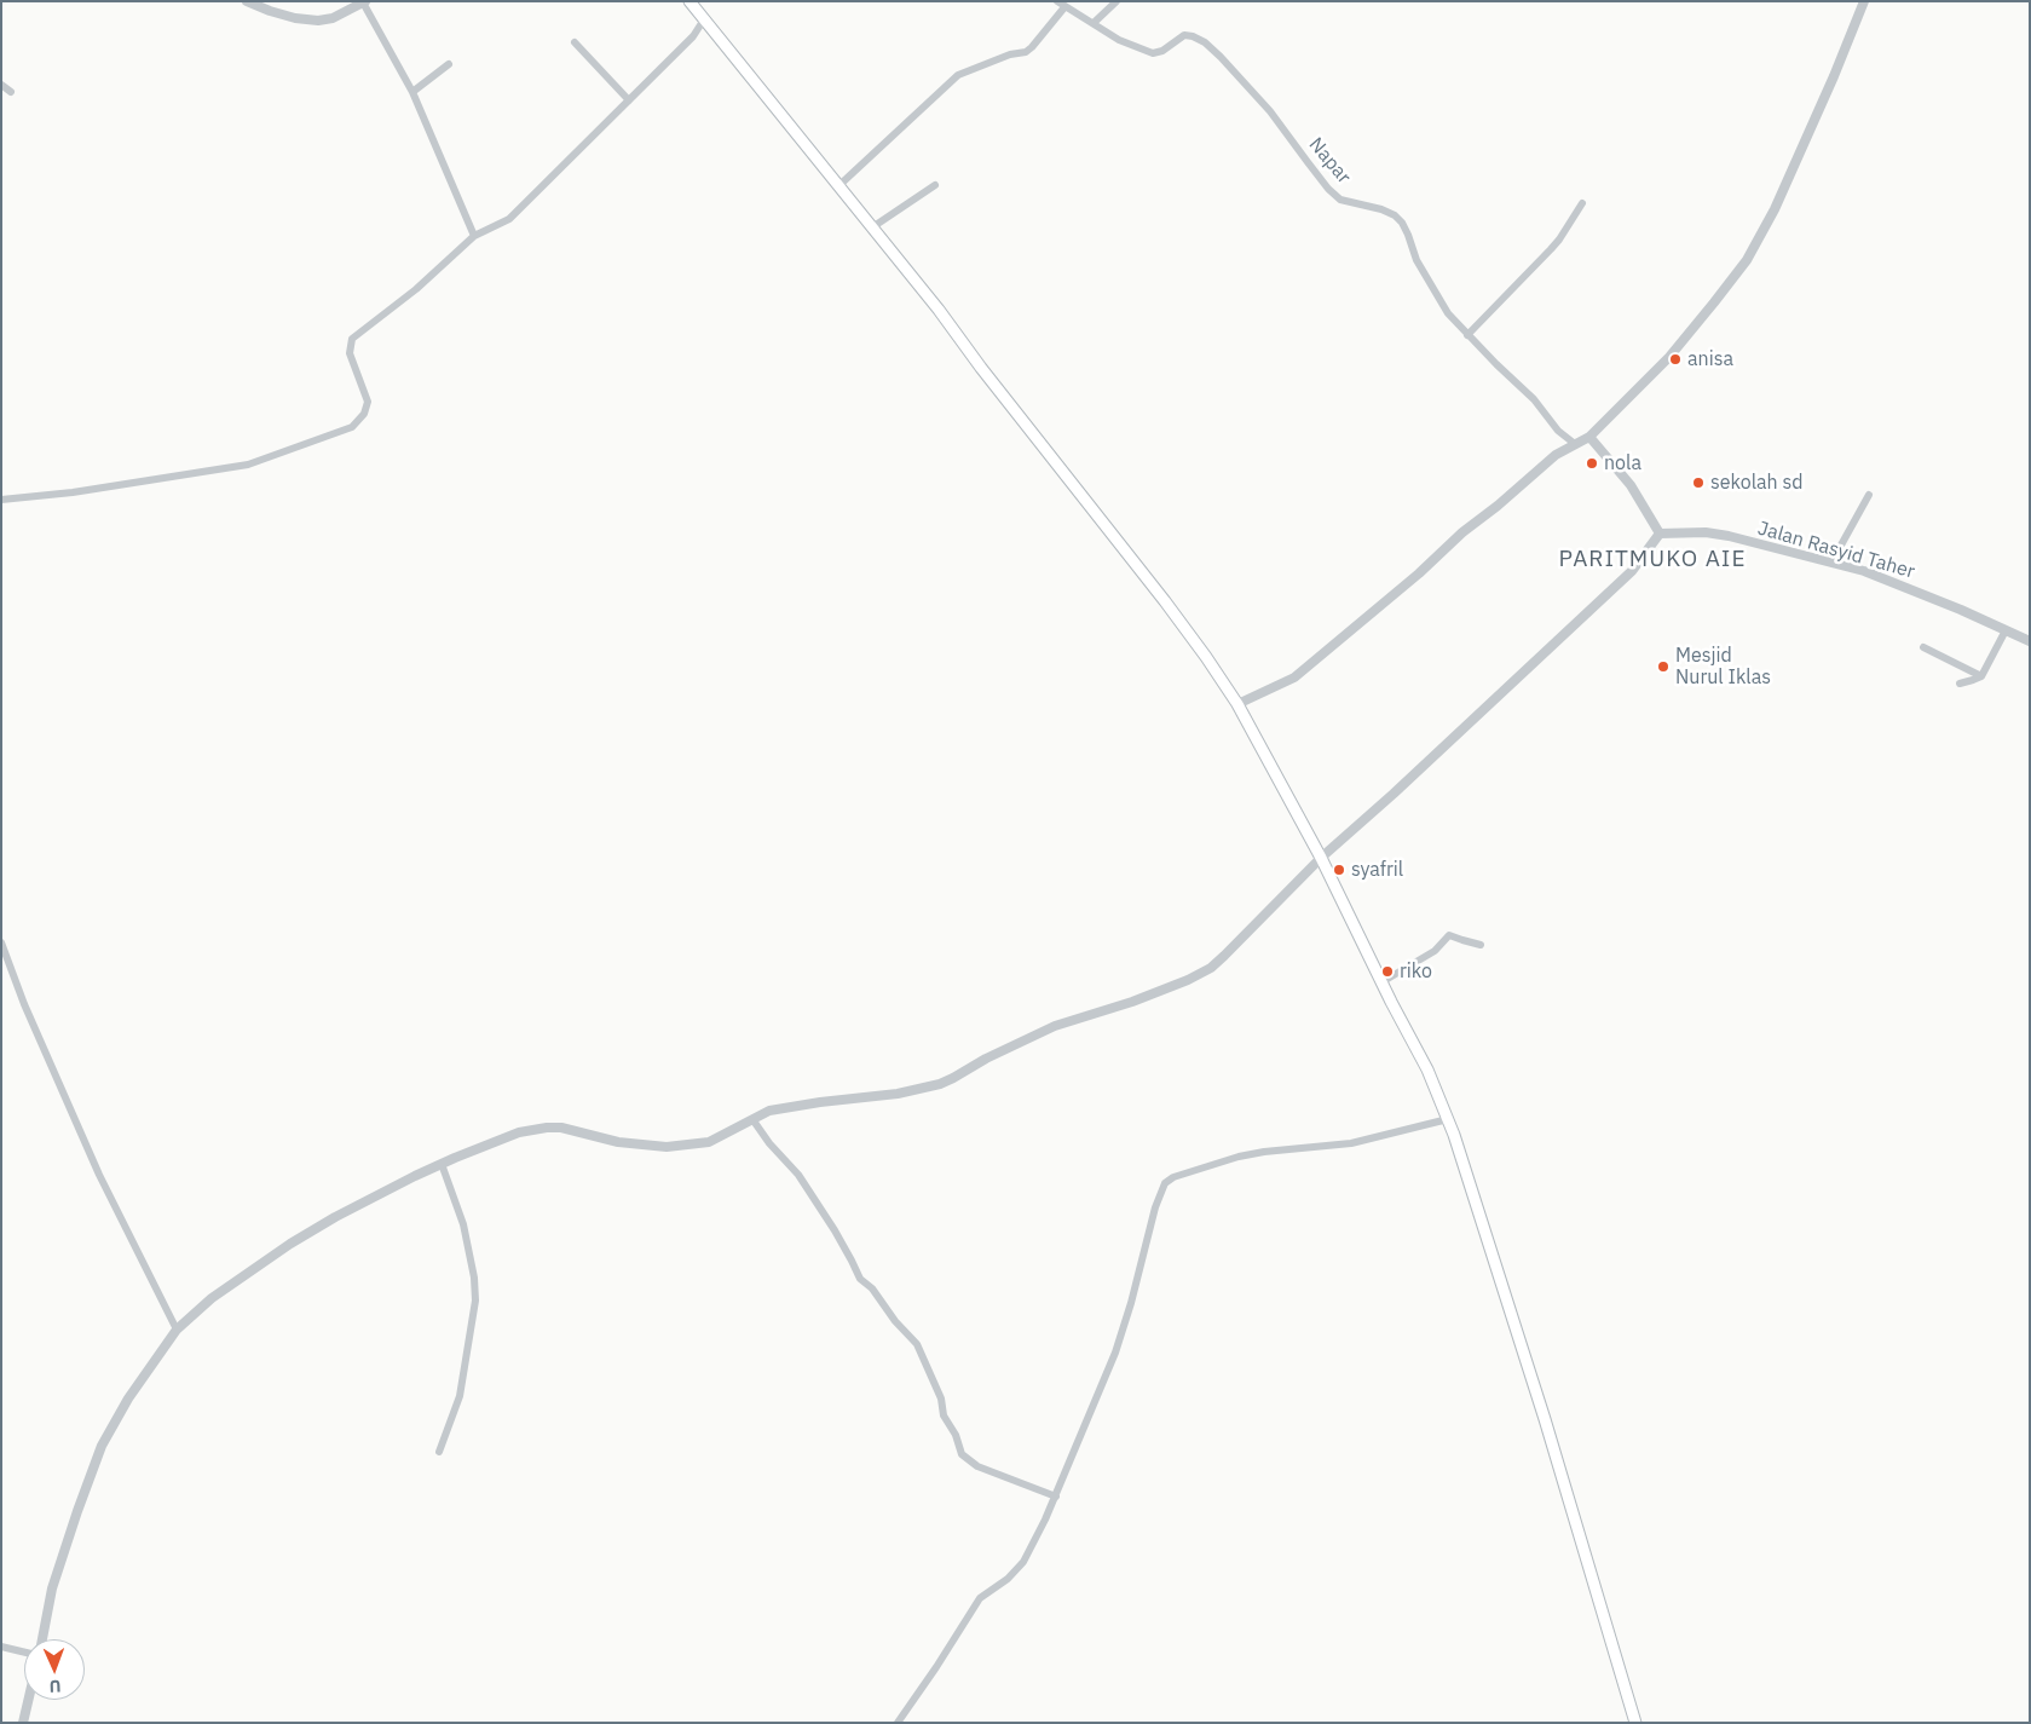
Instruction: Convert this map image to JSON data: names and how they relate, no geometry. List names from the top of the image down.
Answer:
{
  "streets": {
    "street": ["Napar", "Jalan Rasyid Taher"]
  },
  "districts": ["PARITMUKO AIE"],
  "places": [
    "anisa",
    "nola",
    "sekolah sd",
    "Mesjid Nurul Iklas",
    "syafril",
    "riko"
  ],
  "north": "bottom"
}
